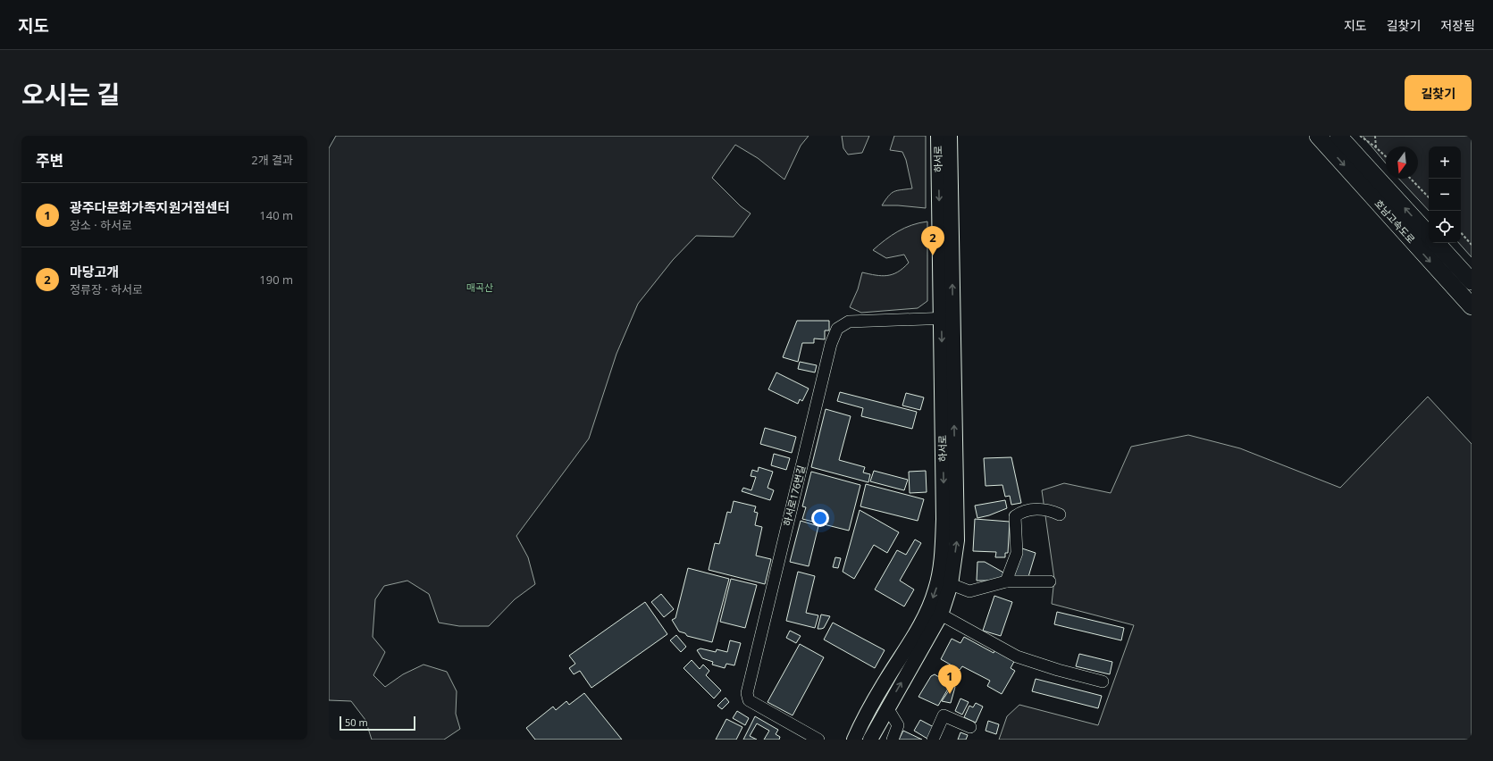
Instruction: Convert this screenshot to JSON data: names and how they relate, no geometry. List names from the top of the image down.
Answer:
{
  "streets": {
    "highway": ["호남고속도로"],
    "main road": ["하서로"],
    "street": ["하서로176번길"]
  },
  "crossings": [
    ["하서로", "하서로176번길"]
  ],
  "parks": ["매곡산"],
  "scale_bar": "50 m",
  "north": "bottom",
  "page": {
    "header": "지도",
    "nav": ["지도", "길찾기", "저장됨"],
    "title": "오시는 길",
    "buttons": "길찾기",
    "heading": ["주변", "2개 결과"],
    "map_buttons": ["+", "−"],
    "list": [
      {
        "mark": "1",
        "name": "광주다문화가족지원거점센터",
        "note": "장소 · 하서로",
        "value": "140 m"
      },
      {
        "mark": "2",
        "name": "마당고개",
        "note": "정류장 · 하서로",
        "value": "190 m"
      }
    ],
    "pins": ["2", "1"],
    "scale": "50 m"
  }
}
